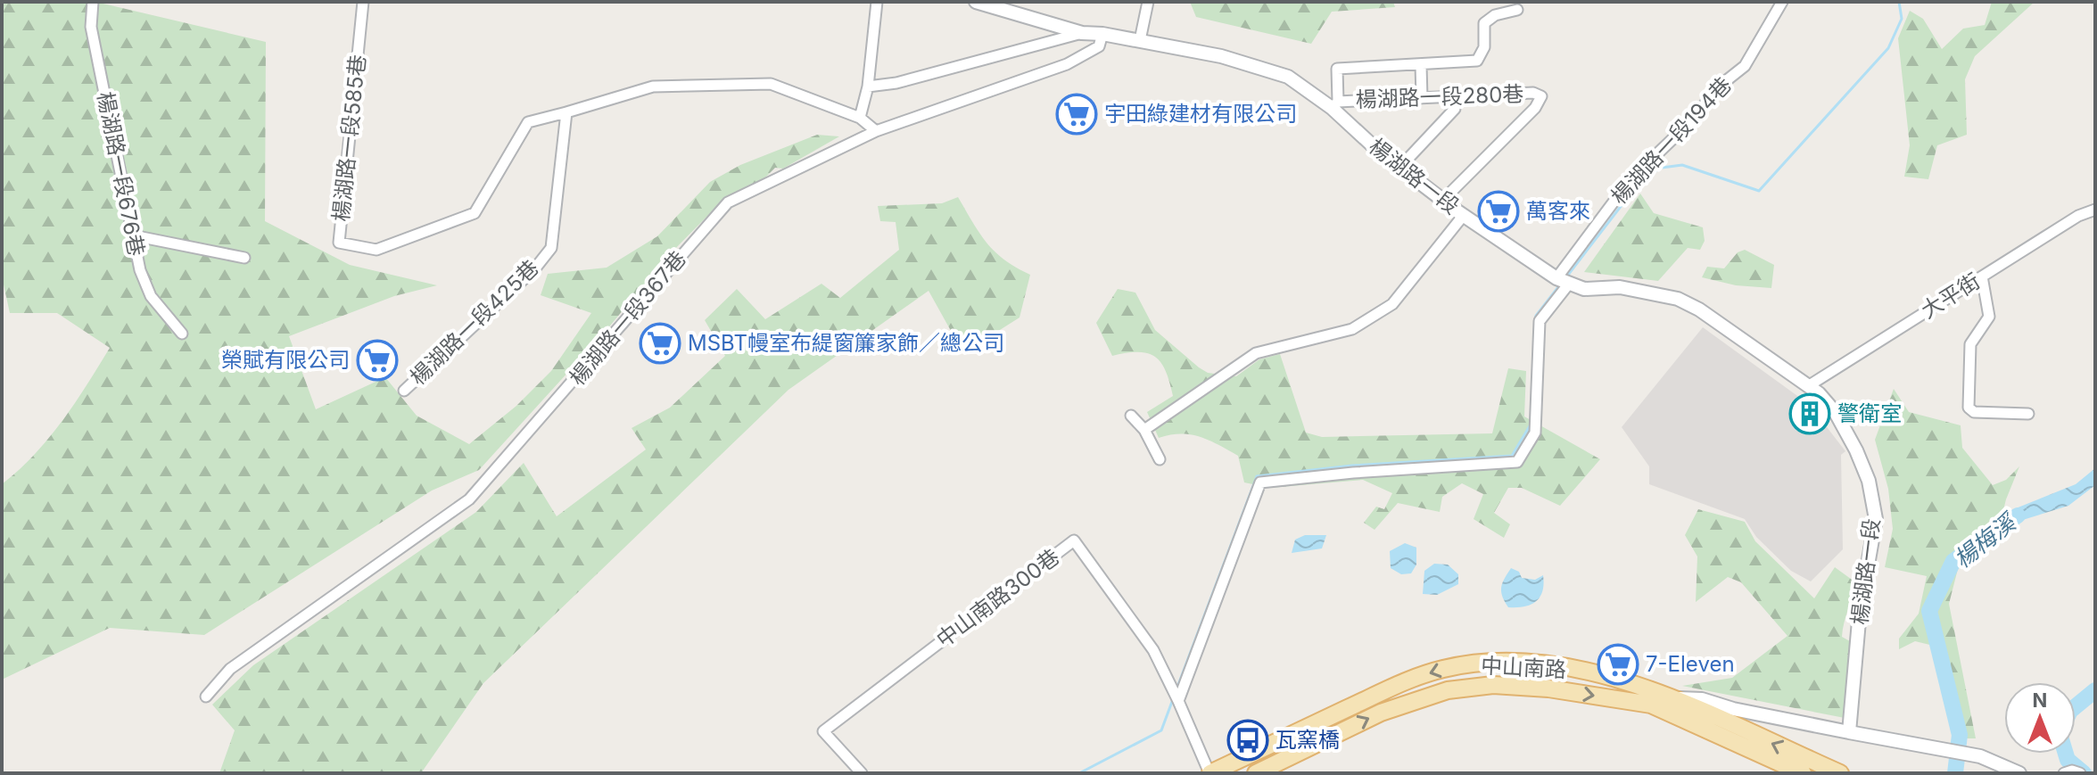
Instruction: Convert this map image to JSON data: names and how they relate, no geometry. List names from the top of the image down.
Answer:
{
  "streets": {
    "main road": ["中山南路"],
    "street": [
      "楊湖路一段280巷",
      "楊湖路一段585巷",
      "楊湖路一段194巷",
      "楊湖路一段676巷",
      "楊湖路一段",
      "大平街",
      "楊湖路一段367巷",
      "楊湖路一段425巷",
      "中山南路300巷"
    ]
  },
  "crossings": [
    ["楊湖路一段280巷", "楊湖路一段"],
    ["楊湖路一段585巷", "楊湖路一段425巷"],
    ["楊湖路一段194巷", "楊湖路一段"],
    ["楊湖路一段194巷", "中山南路300巷"],
    ["楊湖路一段", "大平街"],
    ["楊湖路一段", "楊湖路一段367巷"]
  ],
  "water": ["楊梅溪"],
  "places": {
    "supermarket": [
      "宇田綠建材有限公司",
      "萬客來",
      "MSBT幔室布緹窗簾家飾／總公司",
      "榮賦有限公司",
      "7-Eleven"
    ],
    "building": ["警衛室"],
    "bus stop": ["瓦窯橋"]
  },
  "north": "top"
}
